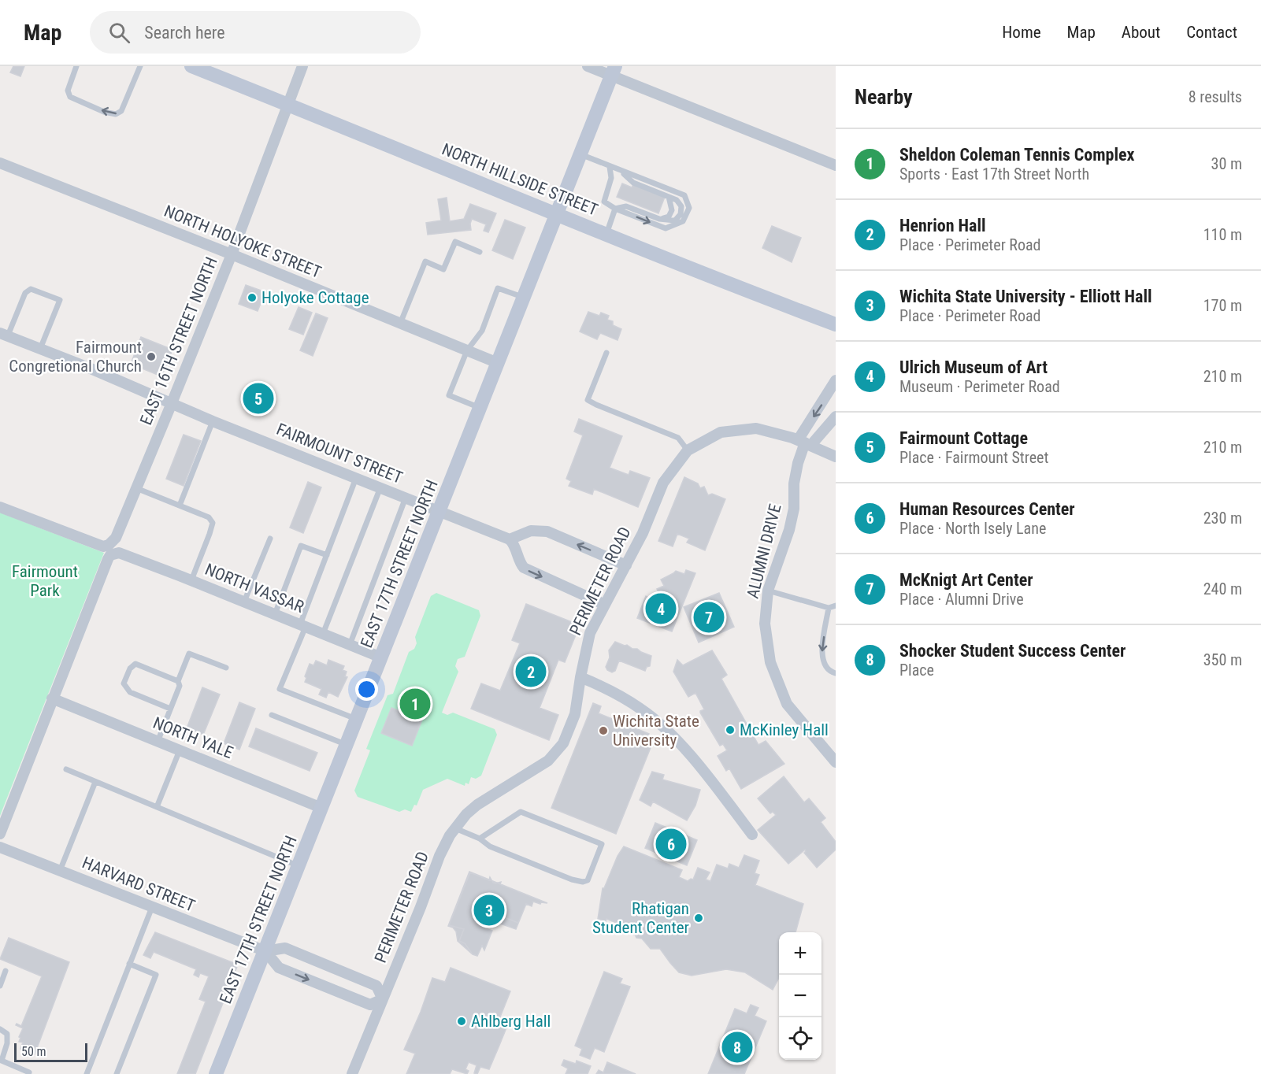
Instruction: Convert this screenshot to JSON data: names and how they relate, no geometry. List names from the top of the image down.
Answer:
{
  "streets": {
    "street": [
      "NORTH HILLSIDE STREET",
      "NORTH HOLYOKE STREET",
      "EAST 16TH STREET NORTH",
      "FAIRMOUNT STREET",
      "ALUMNI DRIVE",
      "EAST 17TH STREET NORTH",
      "PERIMETER ROAD",
      "NORTH VASSAR",
      "NORTH YALE",
      "HARVARD STREET"
    ]
  },
  "crossings": [
    ["NORTH HILLSIDE STREET", "EAST 16TH STREET NORTH"],
    ["NORTH HILLSIDE STREET", "EAST 17TH STREET NORTH"],
    ["NORTH HOLYOKE STREET", "EAST 16TH STREET NORTH"],
    ["NORTH HOLYOKE STREET", "EAST 17TH STREET NORTH"],
    ["EAST 16TH STREET NORTH", "FAIRMOUNT STREET"],
    ["EAST 16TH STREET NORTH", "NORTH VASSAR"],
    ["EAST 16TH STREET NORTH", "NORTH YALE"],
    ["FAIRMOUNT STREET", "EAST 17TH STREET NORTH"],
    ["ALUMNI DRIVE", "PERIMETER ROAD"],
    ["EAST 17TH STREET NORTH", "NORTH VASSAR"],
    ["EAST 17TH STREET NORTH", "NORTH YALE"],
    ["EAST 17TH STREET NORTH", "HARVARD STREET"]
  ],
  "parks": ["Fairmount Park"],
  "places": [
    "Holyoke Cottage",
    "Fairmount Congretional Church",
    "McKinley Hall",
    "Wichita State University",
    "Rhatigan Student Center",
    "Ahlberg Hall"
  ],
  "scale_bar": "50 m",
  "page": {
    "header": "Map",
    "search": "Search here",
    "nav": [
      "Home",
      "Map",
      "About",
      "Contact"
    ],
    "heading": ["Nearby", "8 results"],
    "list": [
      {
        "mark": "1",
        "name": "Sheldon Coleman Tennis Complex",
        "note": "Sports · East 17th Street North",
        "value": "30 m"
      },
      {
        "mark": "2",
        "name": "Henrion Hall",
        "note": "Place · Perimeter Road",
        "value": "110 m"
      },
      {
        "mark": "3",
        "name": "Wichita State University - Elliott Hall",
        "note": "Place · Perimeter Road",
        "value": "170 m"
      },
      {
        "mark": "4",
        "name": "Ulrich Museum of Art",
        "note": "Museum · Perimeter Road",
        "value": "210 m"
      },
      {
        "mark": "5",
        "name": "Fairmount Cottage",
        "note": "Place · Fairmount Street",
        "value": "210 m"
      },
      {
        "mark": "6",
        "name": "Human Resources Center",
        "note": "Place · North Isely Lane",
        "value": "230 m"
      },
      {
        "mark": "7",
        "name": "McKnigt Art Center",
        "note": "Place · Alumni Drive",
        "value": "240 m"
      },
      {
        "mark": "8",
        "name": "Shocker Student Success Center",
        "note": "Place",
        "value": "350 m"
      }
    ],
    "pins": [
      "5",
      "4",
      "7",
      "2",
      "1",
      "6",
      "3",
      "8"
    ],
    "map_buttons": ["+", "−"],
    "scale": "50 m"
  }
}
